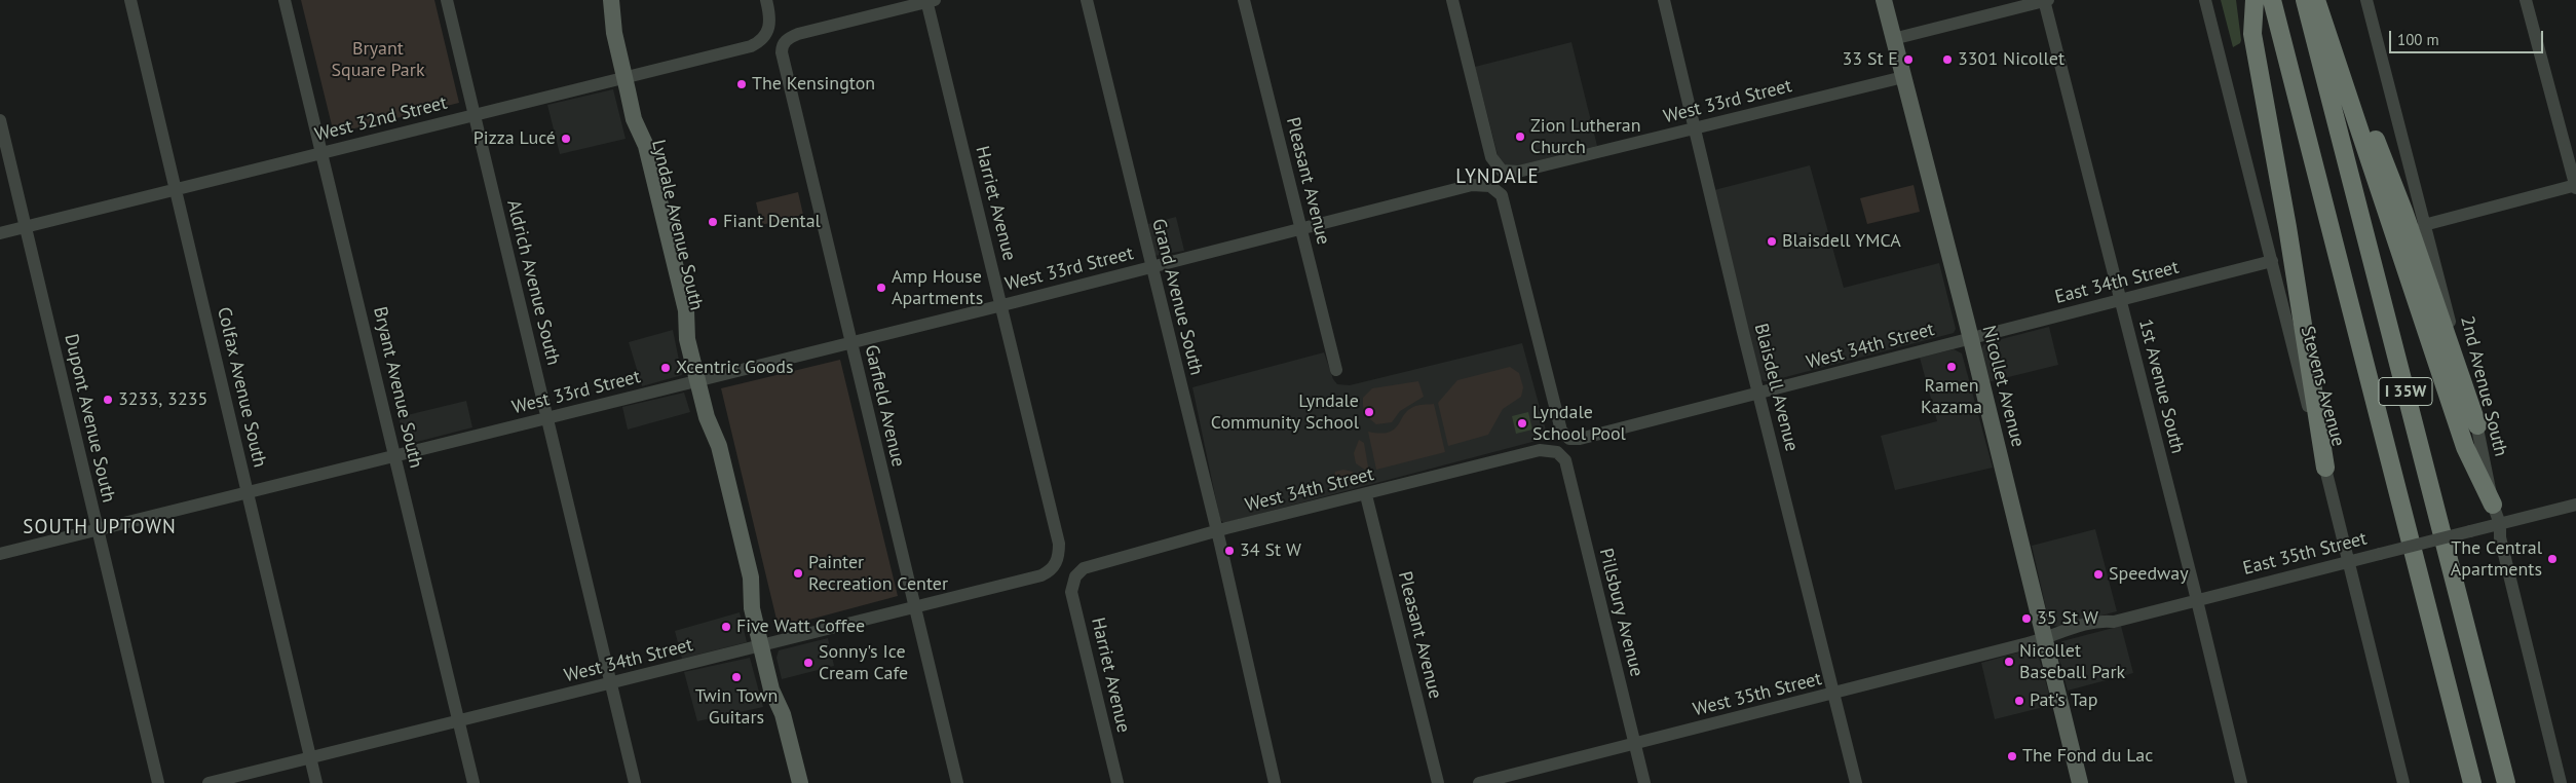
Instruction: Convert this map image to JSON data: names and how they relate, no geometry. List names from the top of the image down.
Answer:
{
  "streets": {
    "highway": ["I 35W"],
    "main road": ["Lyndale Avenue South", "Nicollet Avenue"],
    "street": [
      "West 33rd Street",
      "West 32nd Street",
      "Pleasant Avenue",
      "Harriet Avenue",
      "Aldrich Avenue South",
      "East 34th Street",
      "Grand Avenue South",
      "West 34th Street",
      "1st Avenue South",
      "Stevens Avenue",
      "2nd Avenue South",
      "Colfax Avenue South",
      "Bryant Avenue South",
      "Blaisdell Avenue",
      "Garfield Avenue",
      "Dupont Avenue South",
      "East 35th Street",
      "Pillsbury Avenue",
      "West 35th Street"
    ]
  },
  "crossings": [
    ["West 33rd Street", "Pleasant Avenue"],
    ["West 33rd Street", "Harriet Avenue"],
    ["West 33rd Street", "Lyndale Avenue South"],
    ["West 33rd Street", "Aldrich Avenue South"],
    ["West 33rd Street", "Grand Avenue South"],
    ["West 33rd Street", "West 34th Street"],
    ["West 33rd Street", "Nicollet Avenue"],
    ["West 33rd Street", "Colfax Avenue South"],
    ["West 33rd Street", "Bryant Avenue South"],
    ["West 33rd Street", "Blaisdell Avenue"],
    ["West 33rd Street", "Garfield Avenue"],
    ["West 33rd Street", "Dupont Avenue South"],
    ["West 32nd Street", "Lyndale Avenue South"],
    ["West 32nd Street", "Aldrich Avenue South"],
    ["West 32nd Street", "Colfax Avenue South"],
    ["West 32nd Street", "Bryant Avenue South"],
    ["West 32nd Street", "Dupont Avenue South"],
    ["Pleasant Avenue", "West 34th Street"],
    ["Harriet Avenue", "West 34th Street"],
    ["Harriet Avenue", "Garfield Avenue"],
    ["Lyndale Avenue South", "West 34th Street"],
    ["Aldrich Avenue South", "West 34th Street"],
    ["East 34th Street", "West 34th Street"],
    ["East 34th Street", "Nicollet Avenue"],
    ["East 34th Street", "1st Avenue South"],
    ["East 34th Street", "Stevens Avenue"],
    ["Grand Avenue South", "West 34th Street"],
    ["West 34th Street", "Nicollet Avenue"],
    ["West 34th Street", "Colfax Avenue South"],
    ["West 34th Street", "Bryant Avenue South"],
    ["West 34th Street", "Blaisdell Avenue"],
    ["West 34th Street", "Garfield Avenue"],
    ["West 34th Street", "Pillsbury Avenue"],
    ["Nicollet Avenue", "East 35th Street"],
    ["Nicollet Avenue", "West 35th Street"],
    ["1st Avenue South", "East 35th Street"],
    ["Stevens Avenue", "East 35th Street"],
    ["2nd Avenue South", "East 35th Street"],
    ["Blaisdell Avenue", "West 35th Street"],
    ["East 35th Street", "West 35th Street"],
    ["Pillsbury Avenue", "West 35th Street"]
  ],
  "districts": ["LYNDALE", "SOUTH UPTOWN"],
  "parks": ["Bryant Square Park"],
  "places": [
    "33 St E",
    "3301 Nicollet",
    "The Kensington",
    "Zion Lutheran Church",
    "Pizza Lucé",
    "Fiant Dental",
    "Blaisdell YMCA",
    "Amp House Apartments",
    "Ramen Kazama",
    "Xcentric Goods",
    "3233, 3235",
    "Lyndale Community School",
    "Lyndale School Pool",
    "34 St W",
    "The Central Apartments",
    "Painter Recreation Center",
    "Speedway",
    "35 St W",
    "Five Watt Coffee",
    "Nicollet Baseball Park",
    "Sonny's Ice Cream Cafe",
    "Twin Town Guitars",
    "Pat's Tap",
    "The Fond du Lac"
  ],
  "scale_bar": "100 m"
}
